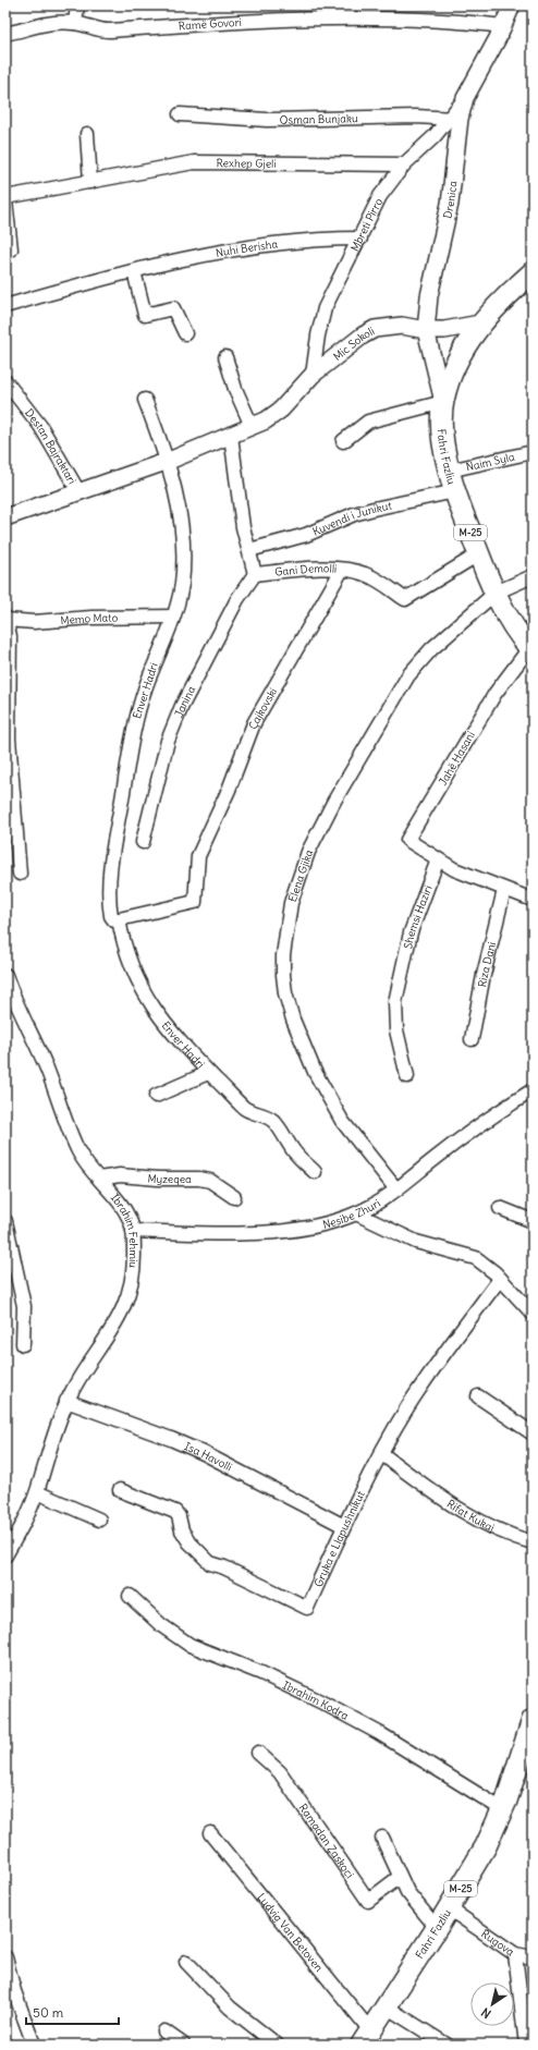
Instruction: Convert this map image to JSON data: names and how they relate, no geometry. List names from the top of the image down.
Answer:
{
  "streets": {
    "main road": ["Fahri Fazliu", "M-25"],
    "street": [
      "Ramë Govori",
      "Osman Bunjaku",
      "Rexhep Gjeli",
      "Drenica",
      "Mbreti Pirro",
      "Nuhi Berisha",
      "Mic Sokoli",
      "Destan Bajraktari",
      "Naim Syla",
      "Kuvendi i Junikut",
      "Gani Demolli",
      "Memo Mato",
      "Enver Hadri",
      "Janina",
      "Çajkovski",
      "Jahë Hasani",
      "Elena Gjika",
      "Shemsi Haziri",
      "Riza Dani",
      "Myzeqea",
      "Nesibe Zhuri",
      "Ibrahim Fehmiu",
      "Isa Havolli",
      "Rifat Kukaj",
      "Gryka e Llapushnikut",
      "Ibrahim Kodra",
      "Ramadan Zaskoci",
      "Ludvig Van Betoven",
      "Rugova"
    ]
  },
  "crossings": [
    ["Ramë Govori", "Drenica"],
    ["Osman Bunjaku", "Drenica"],
    ["Osman Bunjaku", "Mbreti Pirro"],
    ["Rexhep Gjeli", "Mbreti Pirro"],
    ["Drenica", "Mbreti Pirro"],
    ["Drenica", "Mic Sokoli"],
    ["Drenica", "Fahri Fazliu"],
    ["Mbreti Pirro", "Nuhi Berisha"],
    ["Mbreti Pirro", "Mic Sokoli"],
    ["Mic Sokoli", "Destan Bajraktari"],
    ["Mic Sokoli", "Fahri Fazliu"],
    ["Mic Sokoli", "Enver Hadri"],
    ["Fahri Fazliu", "Naim Syla"],
    ["Fahri Fazliu", "Kuvendi i Junikut"],
    ["Fahri Fazliu", "Gani Demolli"],
    ["Fahri Fazliu", "Jahë Hasani"],
    ["Fahri Fazliu", "Elena Gjika"],
    ["Fahri Fazliu", "Ibrahim Kodra"],
    ["Fahri Fazliu", "Ludvig Van Betoven"],
    ["Fahri Fazliu", "Rugova"],
    ["Gani Demolli", "Janina"],
    ["Gani Demolli", "Çajkovski"],
    ["Memo Mato", "Enver Hadri"],
    ["Enver Hadri", "Çajkovski"],
    ["Jahë Hasani", "Shemsi Haziri"],
    ["Elena Gjika", "Nesibe Zhuri"],
    ["Myzeqea", "Ibrahim Fehmiu"],
    ["Nesibe Zhuri", "Ibrahim Fehmiu"],
    ["Ibrahim Fehmiu", "Isa Havolli"],
    ["Isa Havolli", "Gryka e Llapushnikut"],
    ["Rifat Kukaj", "Gryka e Llapushnikut"]
  ],
  "scale_bar": "50 m",
  "north": "bottom left"
}
